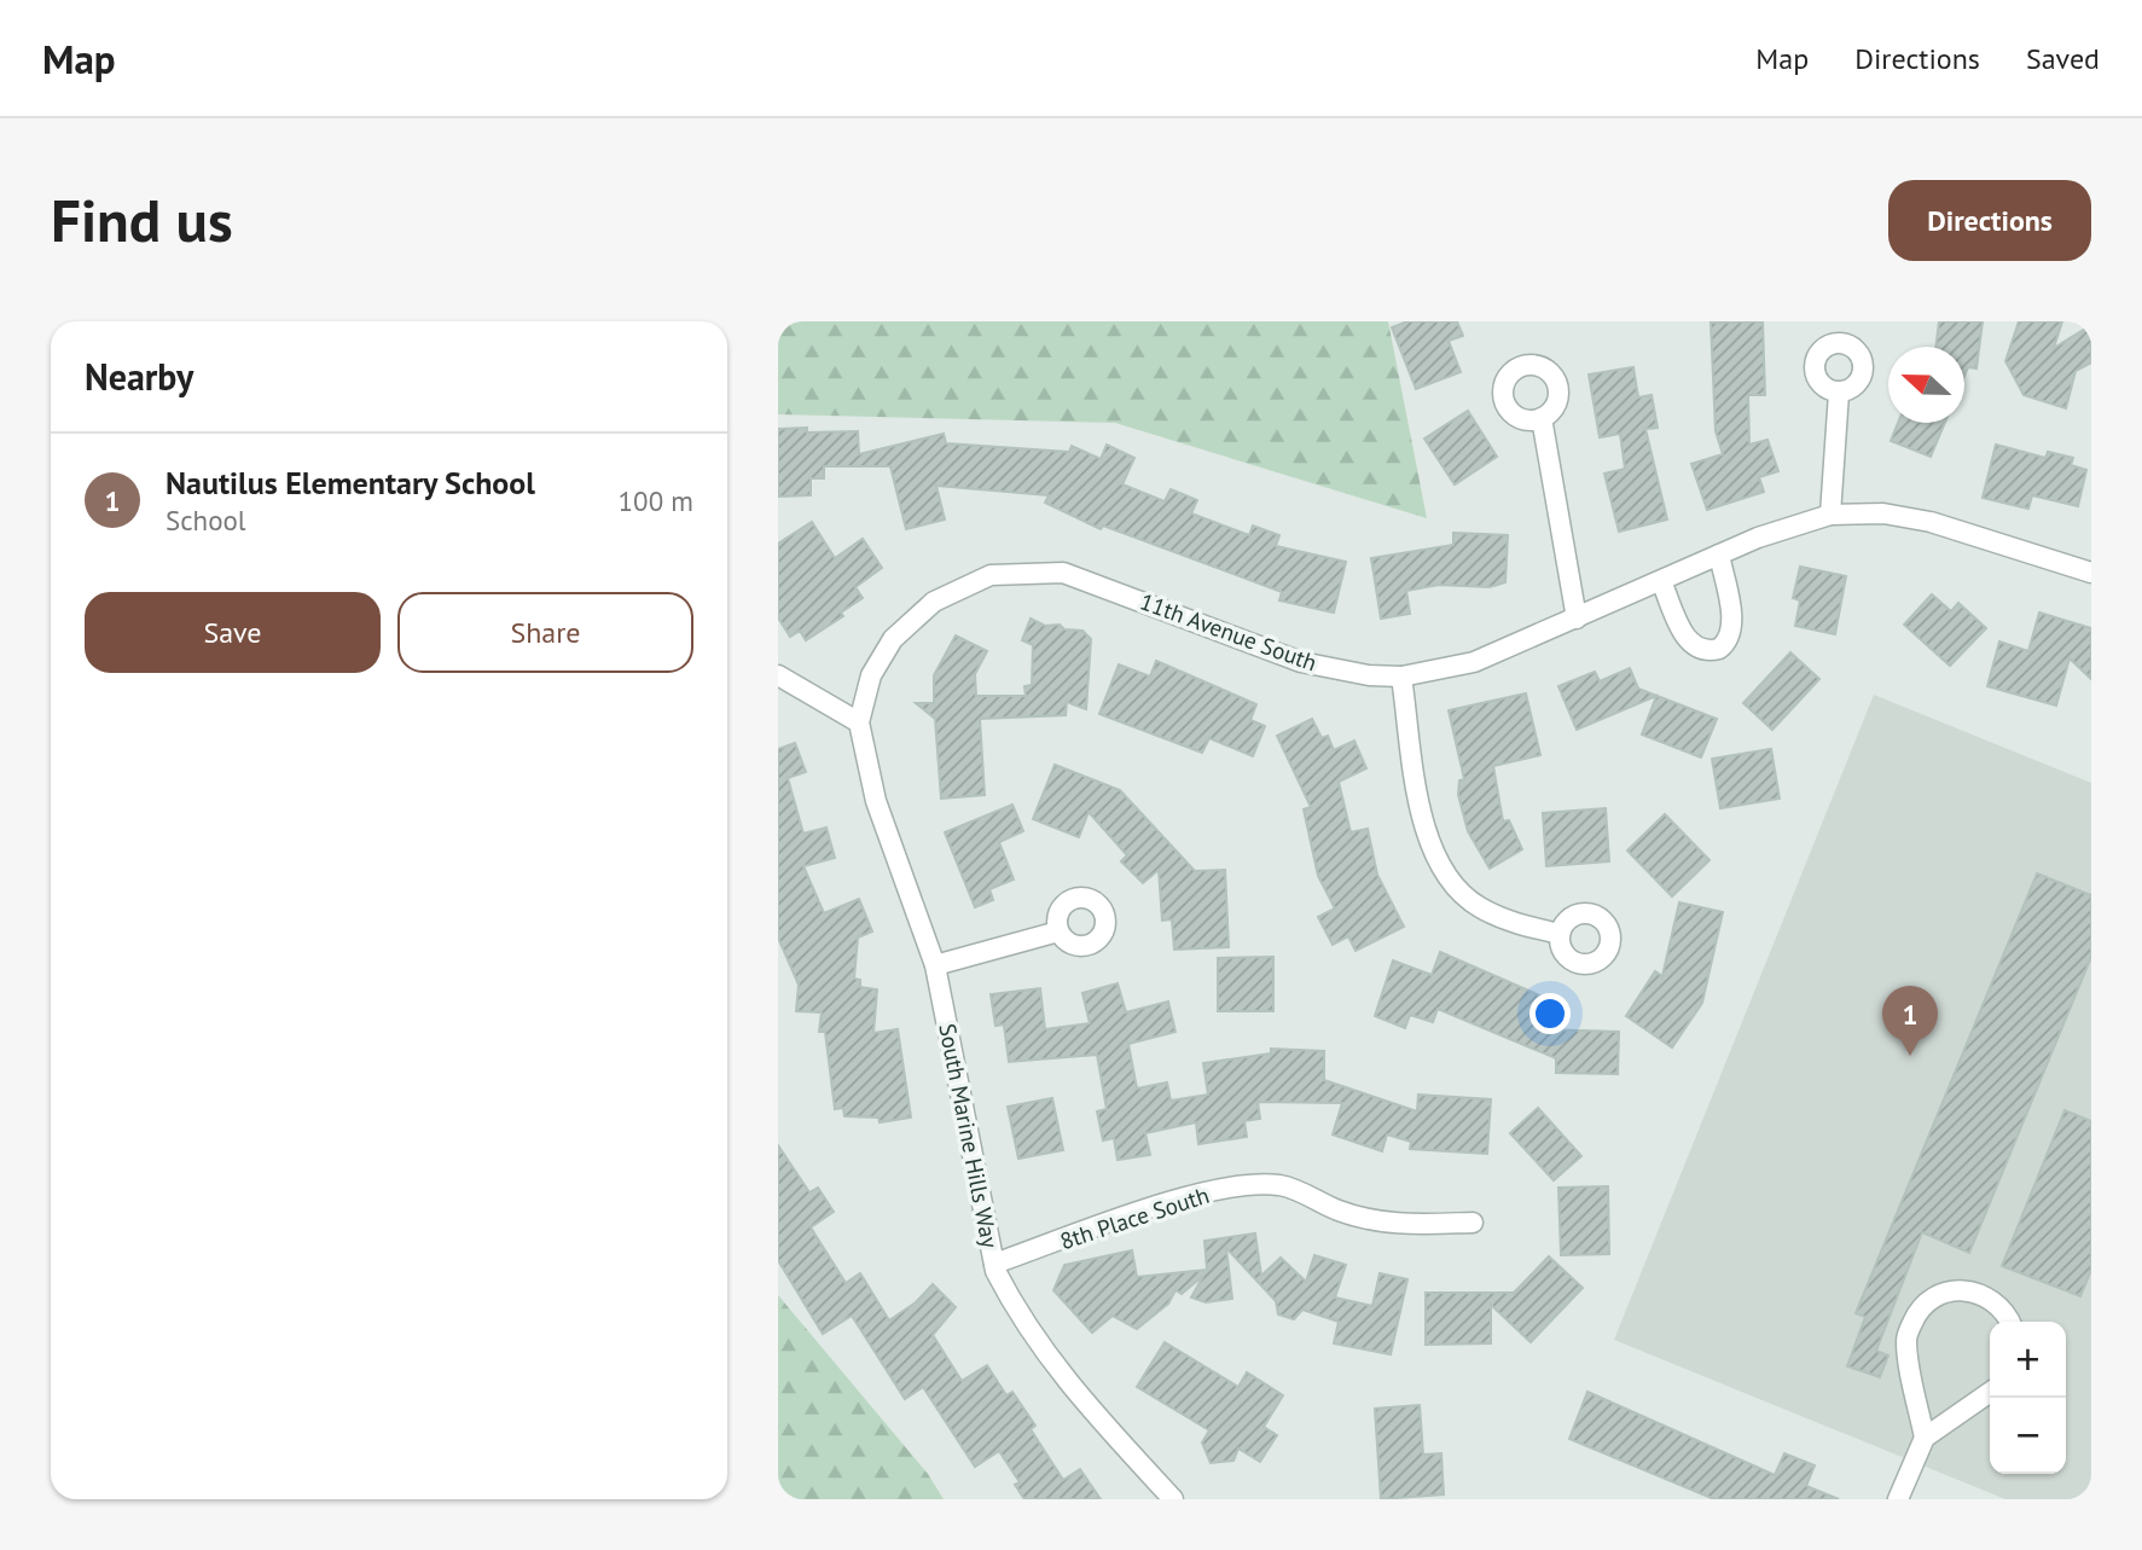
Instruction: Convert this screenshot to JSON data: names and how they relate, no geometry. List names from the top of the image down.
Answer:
{
  "streets": {
    "street": ["11th Avenue South", "South Marine Hills Way", "8th Place South"]
  },
  "crossings": [
    ["11th Avenue South", "South Marine Hills Way"],
    ["South Marine Hills Way", "8th Place South"]
  ],
  "north": "left",
  "page": {
    "header": "Map",
    "nav": ["Map", "Directions", "Saved"],
    "buttons": [
      "Directions",
      ["Save", "Share"]
    ],
    "title": "Find us",
    "heading": "Nearby",
    "list": [
      {
        "mark": "1",
        "name": "Nautilus Elementary School",
        "note": "School",
        "value": "100 m"
      }
    ],
    "pins": "1",
    "map_buttons": ["+", "−"]
  }
}
